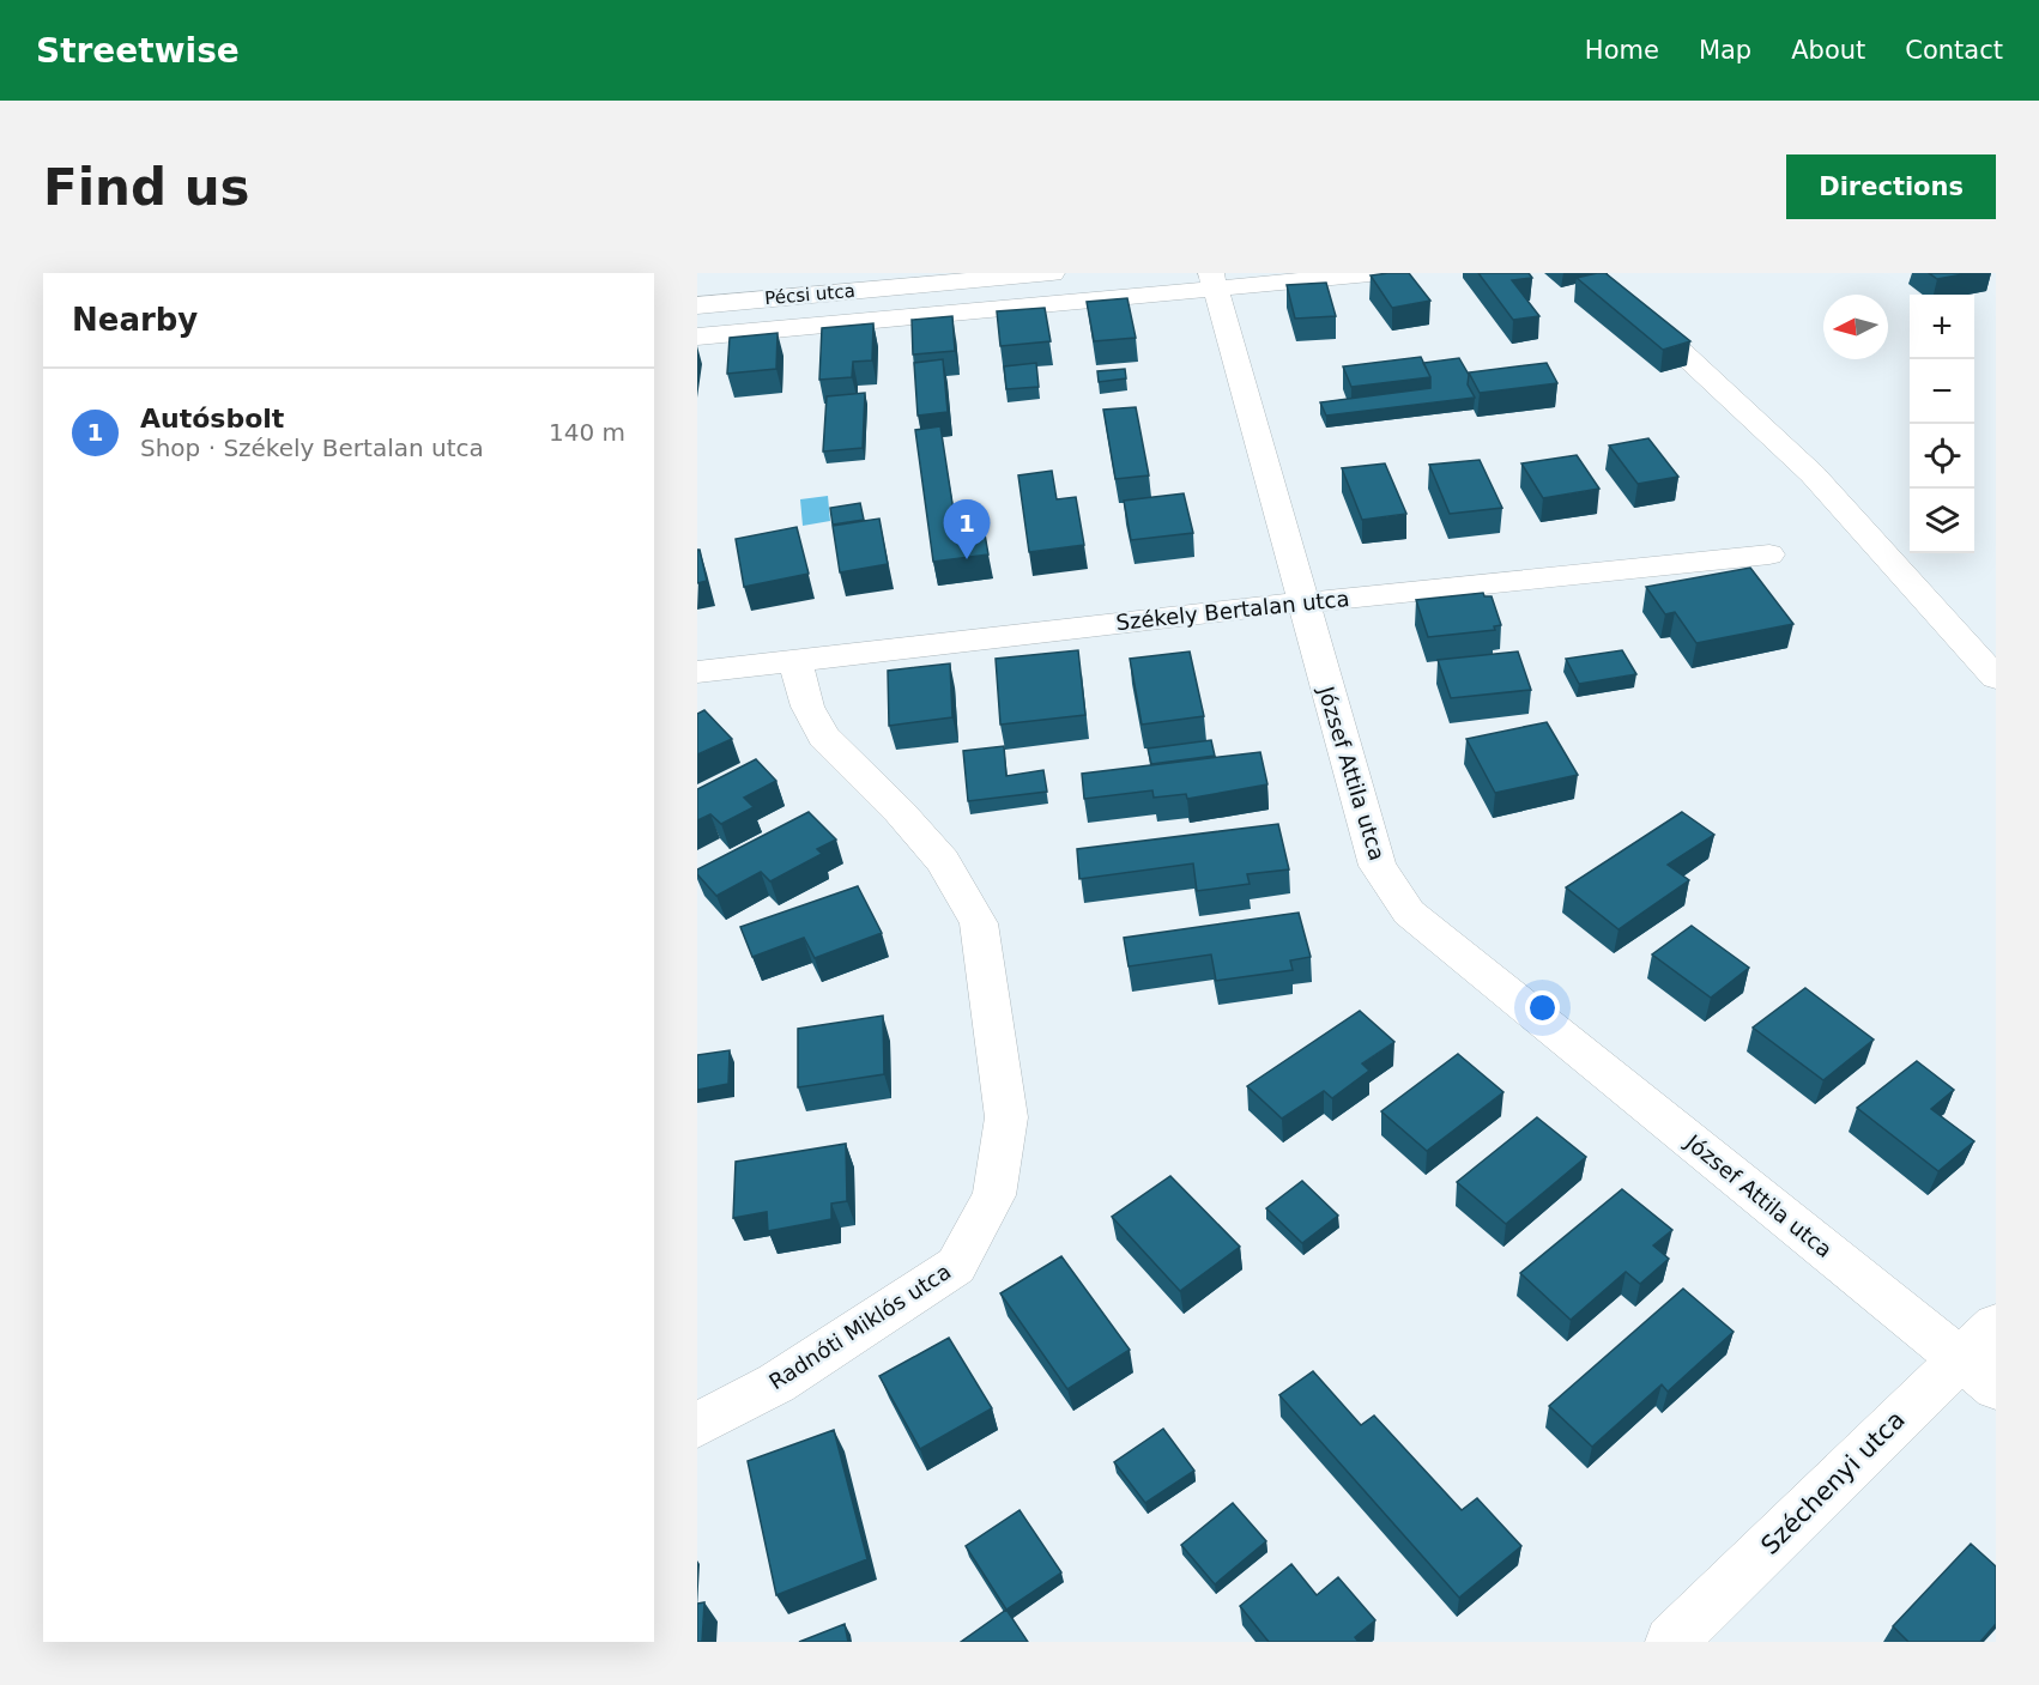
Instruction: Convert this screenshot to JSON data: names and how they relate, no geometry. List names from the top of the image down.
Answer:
{
  "streets": {
    "street": [
      "Pécsi utca",
      "Székely Bertalan utca",
      "József Attila utca",
      "Radnóti Miklós utca",
      "Széchenyi utca"
    ]
  },
  "crossings": [
    ["Székely Bertalan utca", "József Attila utca"],
    ["Székely Bertalan utca", "Radnóti Miklós utca"],
    ["József Attila utca", "Széchenyi utca"]
  ],
  "north": "left",
  "page": {
    "header": "Streetwise",
    "nav": [
      "Home",
      "Map",
      "About",
      "Contact"
    ],
    "buttons": "Directions",
    "title": "Find us",
    "heading": "Nearby",
    "map_buttons": ["+", "−"],
    "list": [
      {
        "mark": "1",
        "name": "Autósbolt",
        "note": "Shop · Székely Bertalan utca",
        "value": "140 m"
      }
    ],
    "pins": "1"
  }
}
